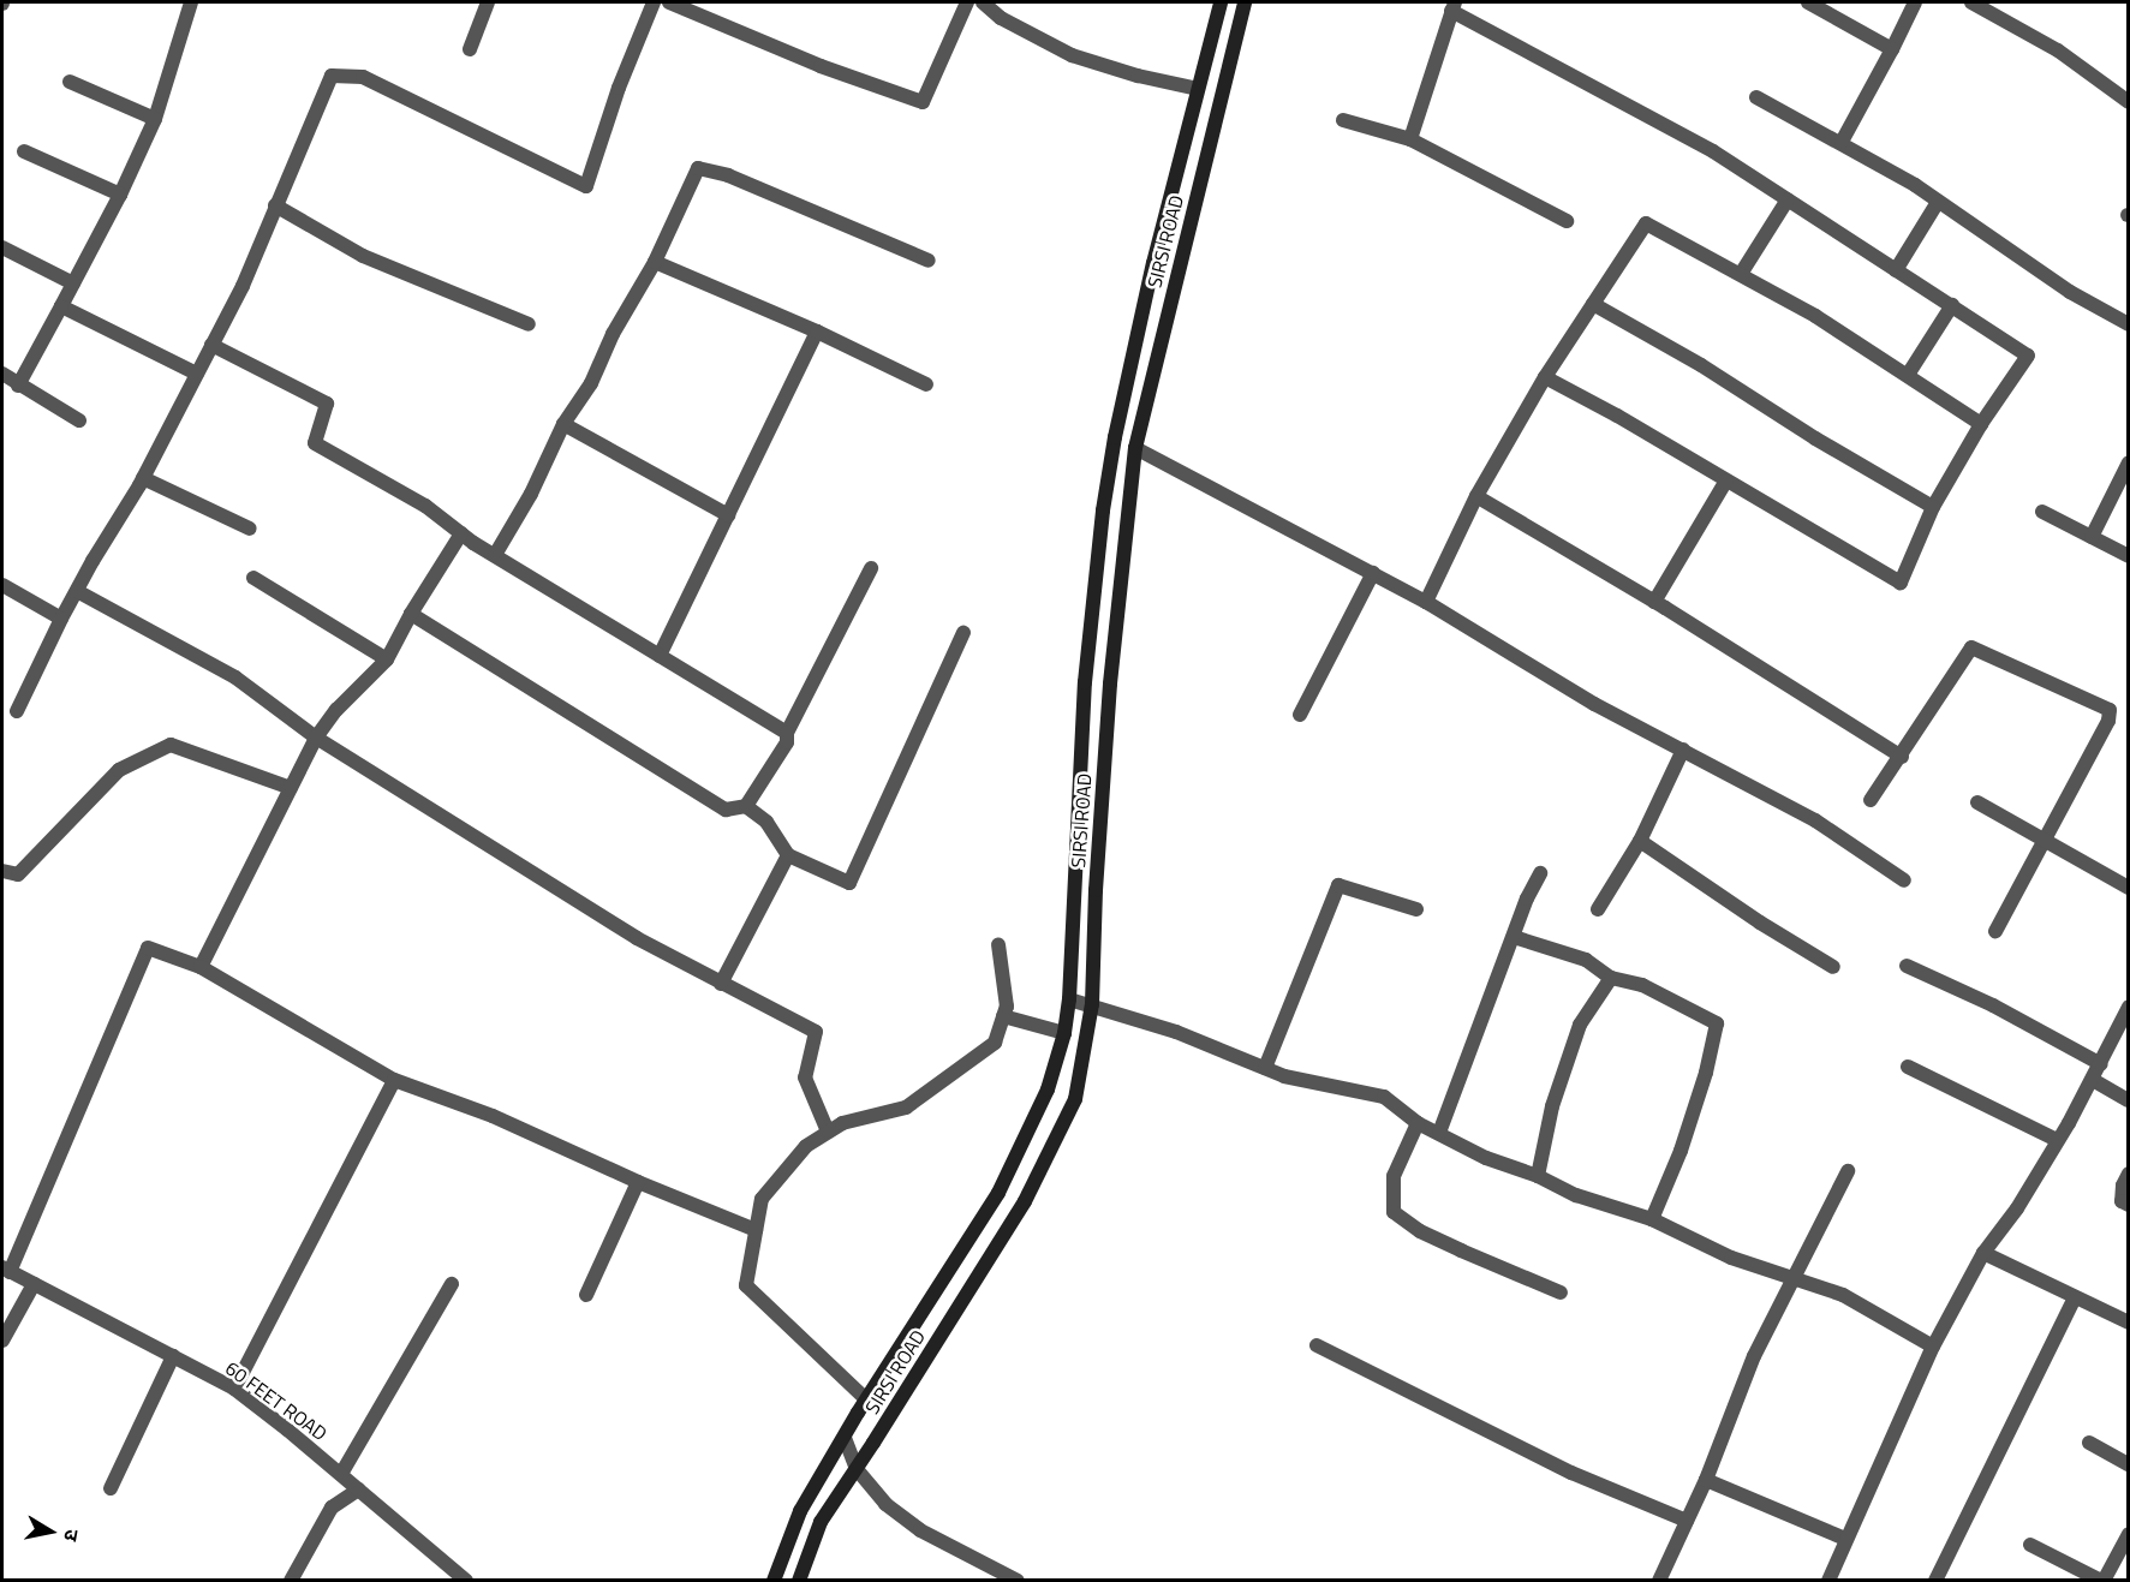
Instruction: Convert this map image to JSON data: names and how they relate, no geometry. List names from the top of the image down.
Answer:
{
  "streets": {
    "main road": ["SIRSI ROAD"],
    "street": ["60 FEET ROAD"]
  },
  "north": "right"
}
